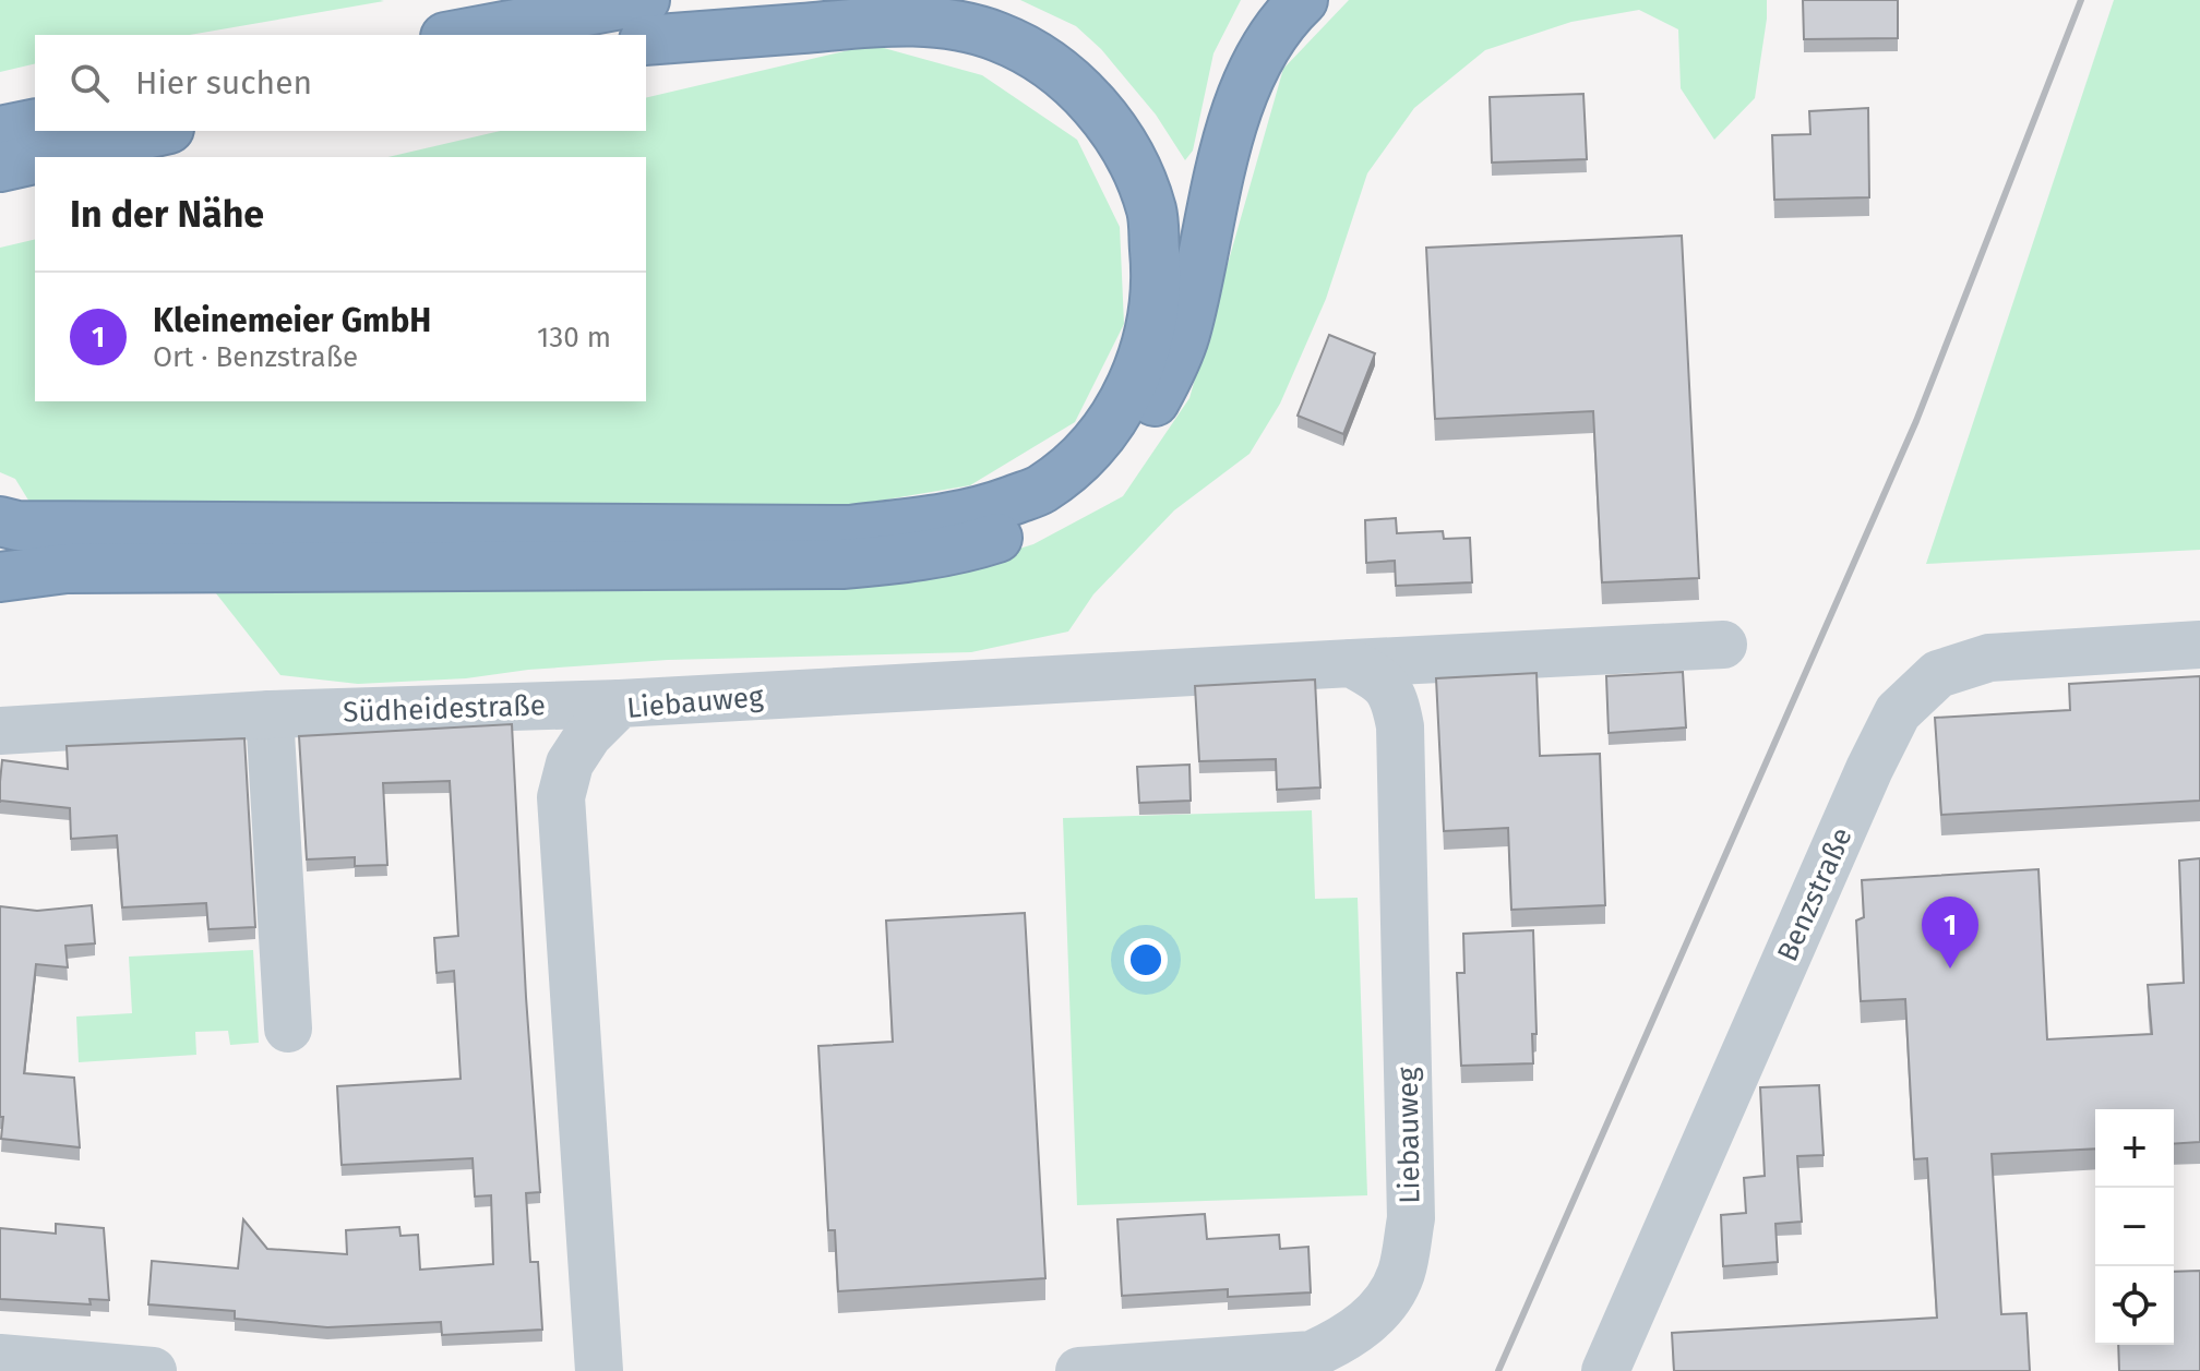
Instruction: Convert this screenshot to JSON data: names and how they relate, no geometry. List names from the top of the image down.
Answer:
{
  "streets": {
    "street": ["Liebauweg", "Südheidestraße", "Benzstraße"]
  },
  "crossings": [
    ["Liebauweg", "Südheidestraße"]
  ],
  "page": {
    "search": "Hier suchen",
    "heading": "In der Nähe",
    "list": [
      {
        "mark": "1",
        "name": "Kleinemeier GmbH",
        "note": "Ort · Benzstraße",
        "value": "130 m"
      }
    ],
    "pins": "1",
    "map_buttons": ["+", "−"]
  }
}
